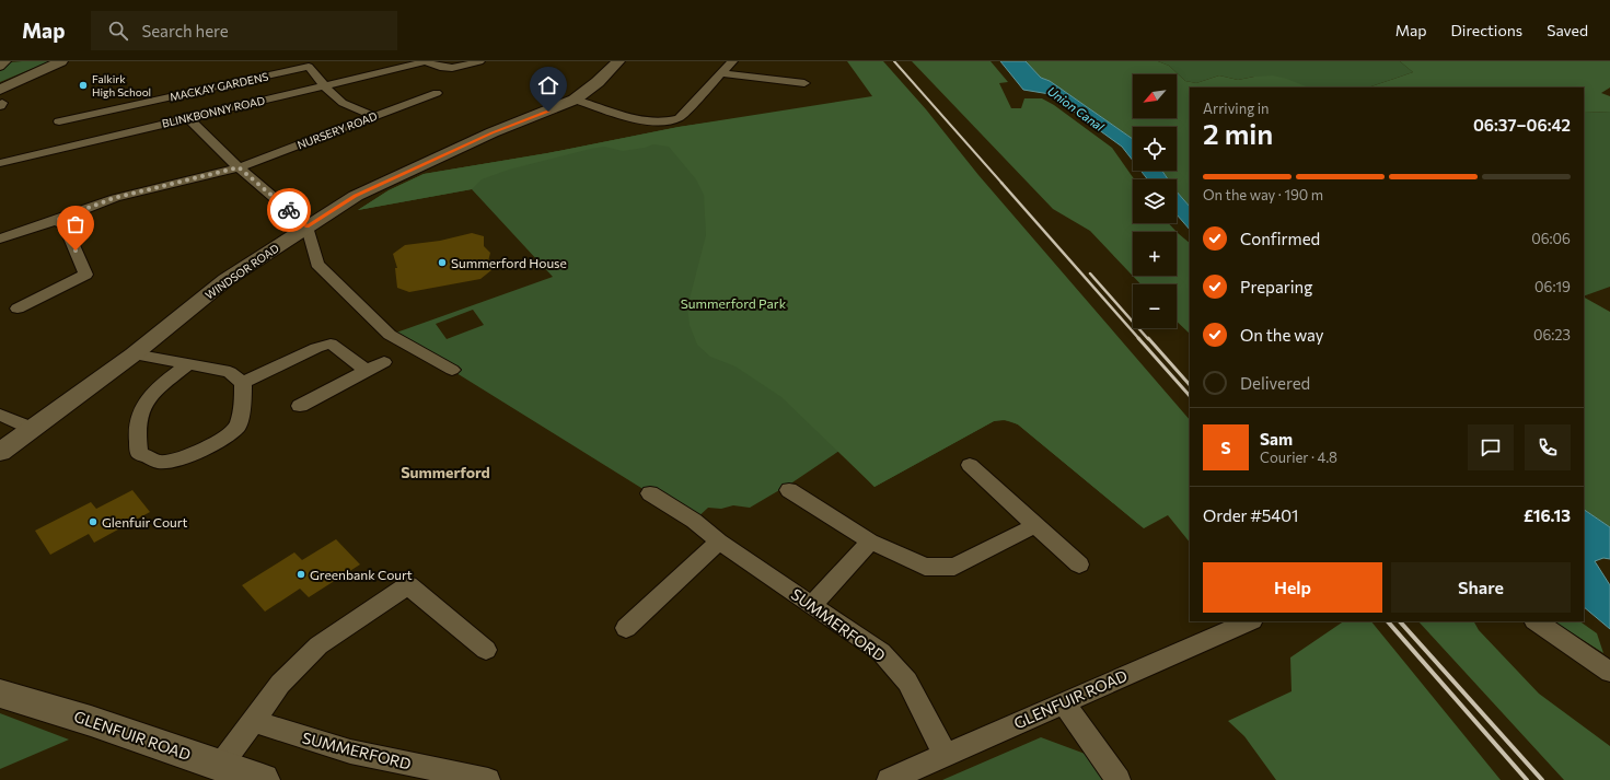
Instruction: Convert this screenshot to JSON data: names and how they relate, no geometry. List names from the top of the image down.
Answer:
{
  "streets": {
    "street": [
      "MACKAY GARDENS",
      "BLINKBONNY ROAD",
      "NURSERY ROAD",
      "WINDSOR ROAD",
      "SUMMERFORD",
      "GLENFUIR ROAD"
    ]
  },
  "crossings": [
    ["MACKAY GARDENS", "BLINKBONNY ROAD"],
    ["SUMMERFORD", "GLENFUIR ROAD"]
  ],
  "districts": ["Summerford"],
  "water": ["Union Canal"],
  "parks": ["Summerford Park"],
  "places": [
    "Falkirk High School",
    "Summerford House",
    "Glenfuir Court",
    "Greenbank Court"
  ],
  "north": "bottom left",
  "page": {
    "header": "Map",
    "search": "Search here",
    "nav": ["Map", "Directions", "Saved"],
    "map_buttons": ["+", "−"],
    "heading": ["2 min", "Arriving in", "06:37–06:42"],
    "panel": [
      "Sam",
      "Courier · 4.8",
      "Order #5401",
      "£16.13"
    ],
    "bar": "On the way · 190 m",
    "list": [
      ["Confirmed", "06:06"],
      ["Preparing", "06:19"],
      ["On the way", "06:23"],
      "Delivered"
    ],
    "round": "S",
    "buttons": ["Help", "Share"]
  }
}
